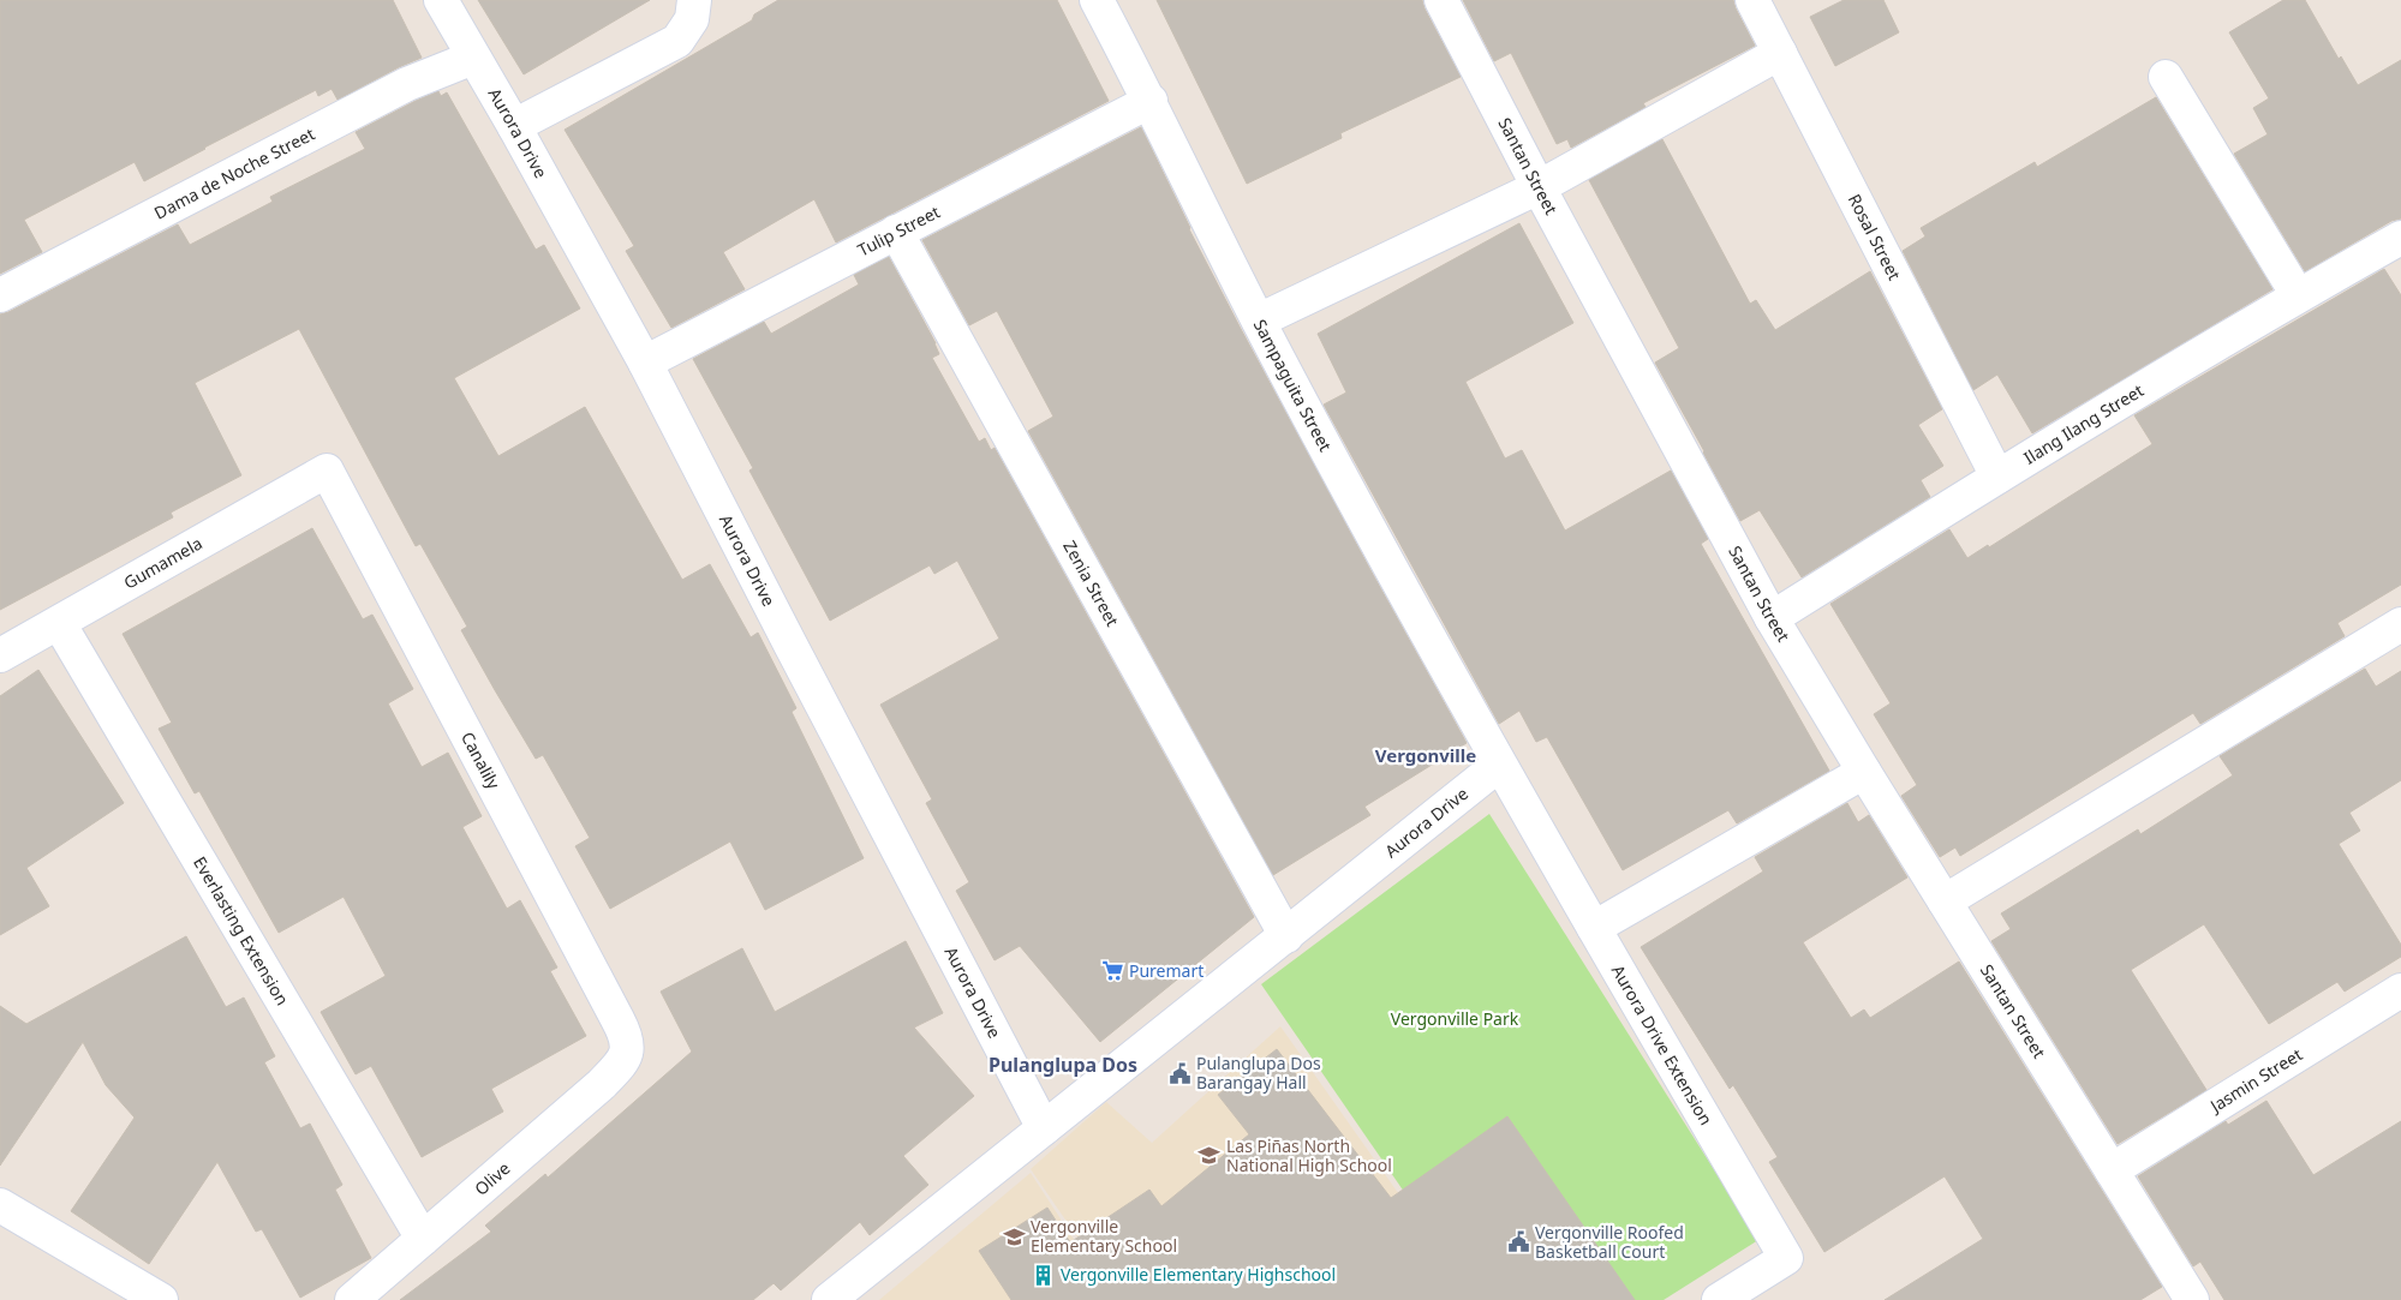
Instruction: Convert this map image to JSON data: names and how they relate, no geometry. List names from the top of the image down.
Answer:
{
  "streets": {
    "street": [
      "Aurora Drive",
      "Santan Street",
      "Dama de Noche Street",
      "Tulip Street",
      "Rosal Street",
      "Sampaguita Street",
      "Ilang Ilang Street",
      "Gumamela",
      "Zenia Street",
      "Canalily",
      "Everlasting Extension",
      "Aurora Drive Extension",
      "Jasmin Street",
      "Olive"
    ]
  },
  "crossings": [
    ["Aurora Drive", "Dama de Noche Street"],
    ["Aurora Drive", "Tulip Street"],
    ["Aurora Drive", "Sampaguita Street"],
    ["Aurora Drive", "Zenia Street"],
    ["Aurora Drive", "Aurora Drive Extension"],
    ["Santan Street", "Ilang Ilang Street"],
    ["Santan Street", "Jasmin Street"],
    ["Tulip Street", "Sampaguita Street"],
    ["Tulip Street", "Zenia Street"],
    ["Rosal Street", "Ilang Ilang Street"],
    ["Sampaguita Street", "Aurora Drive Extension"],
    ["Gumamela", "Canalily"],
    ["Gumamela", "Everlasting Extension"],
    ["Canalily", "Olive"],
    ["Everlasting Extension", "Olive"]
  ],
  "districts": ["Vergonville", "Pulanglupa Dos"],
  "parks": ["Vergonville Park"],
  "places": {
    "supermarket": ["Puremart"],
    "public building": ["Pulanglupa Dos Barangay Hall", "Vergonville Roofed Basketball Court"],
    "school or university": ["Las Piñas North National High School", "Vergonville Elementary School"],
    "building": ["Vergonville Elementary Highschool"]
  }
}
